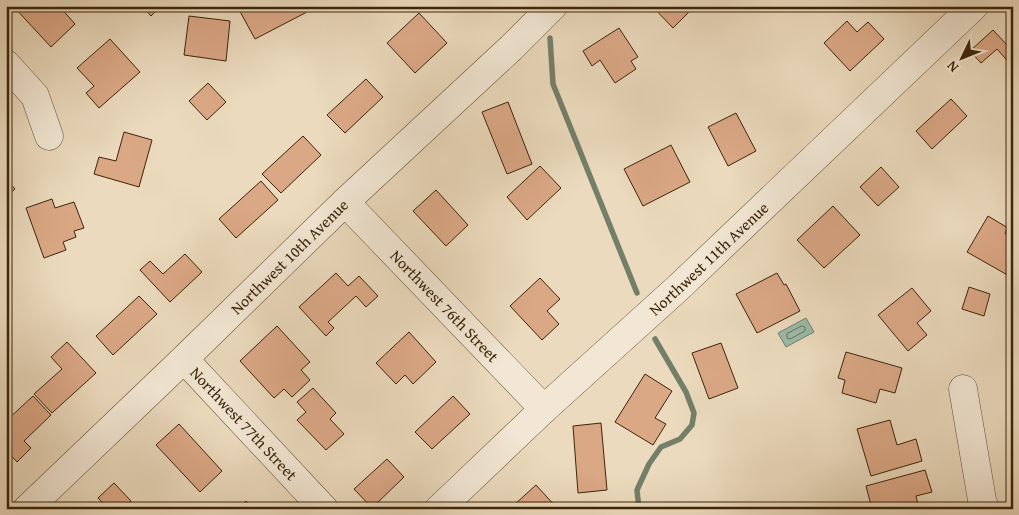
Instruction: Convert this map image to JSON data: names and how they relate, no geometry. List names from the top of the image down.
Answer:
{
  "streets": {
    "street": [
      "Northwest 10th Avenue",
      "Northwest 11th Avenue",
      "Northwest 76th Street",
      "Northwest 77th Street"
    ]
  },
  "crossings": [
    ["Northwest 10th Avenue", "Northwest 76th Street"],
    ["Northwest 10th Avenue", "Northwest 77th Street"],
    ["Northwest 11th Avenue", "Northwest 76th Street"]
  ],
  "north": "bottom left"
}
